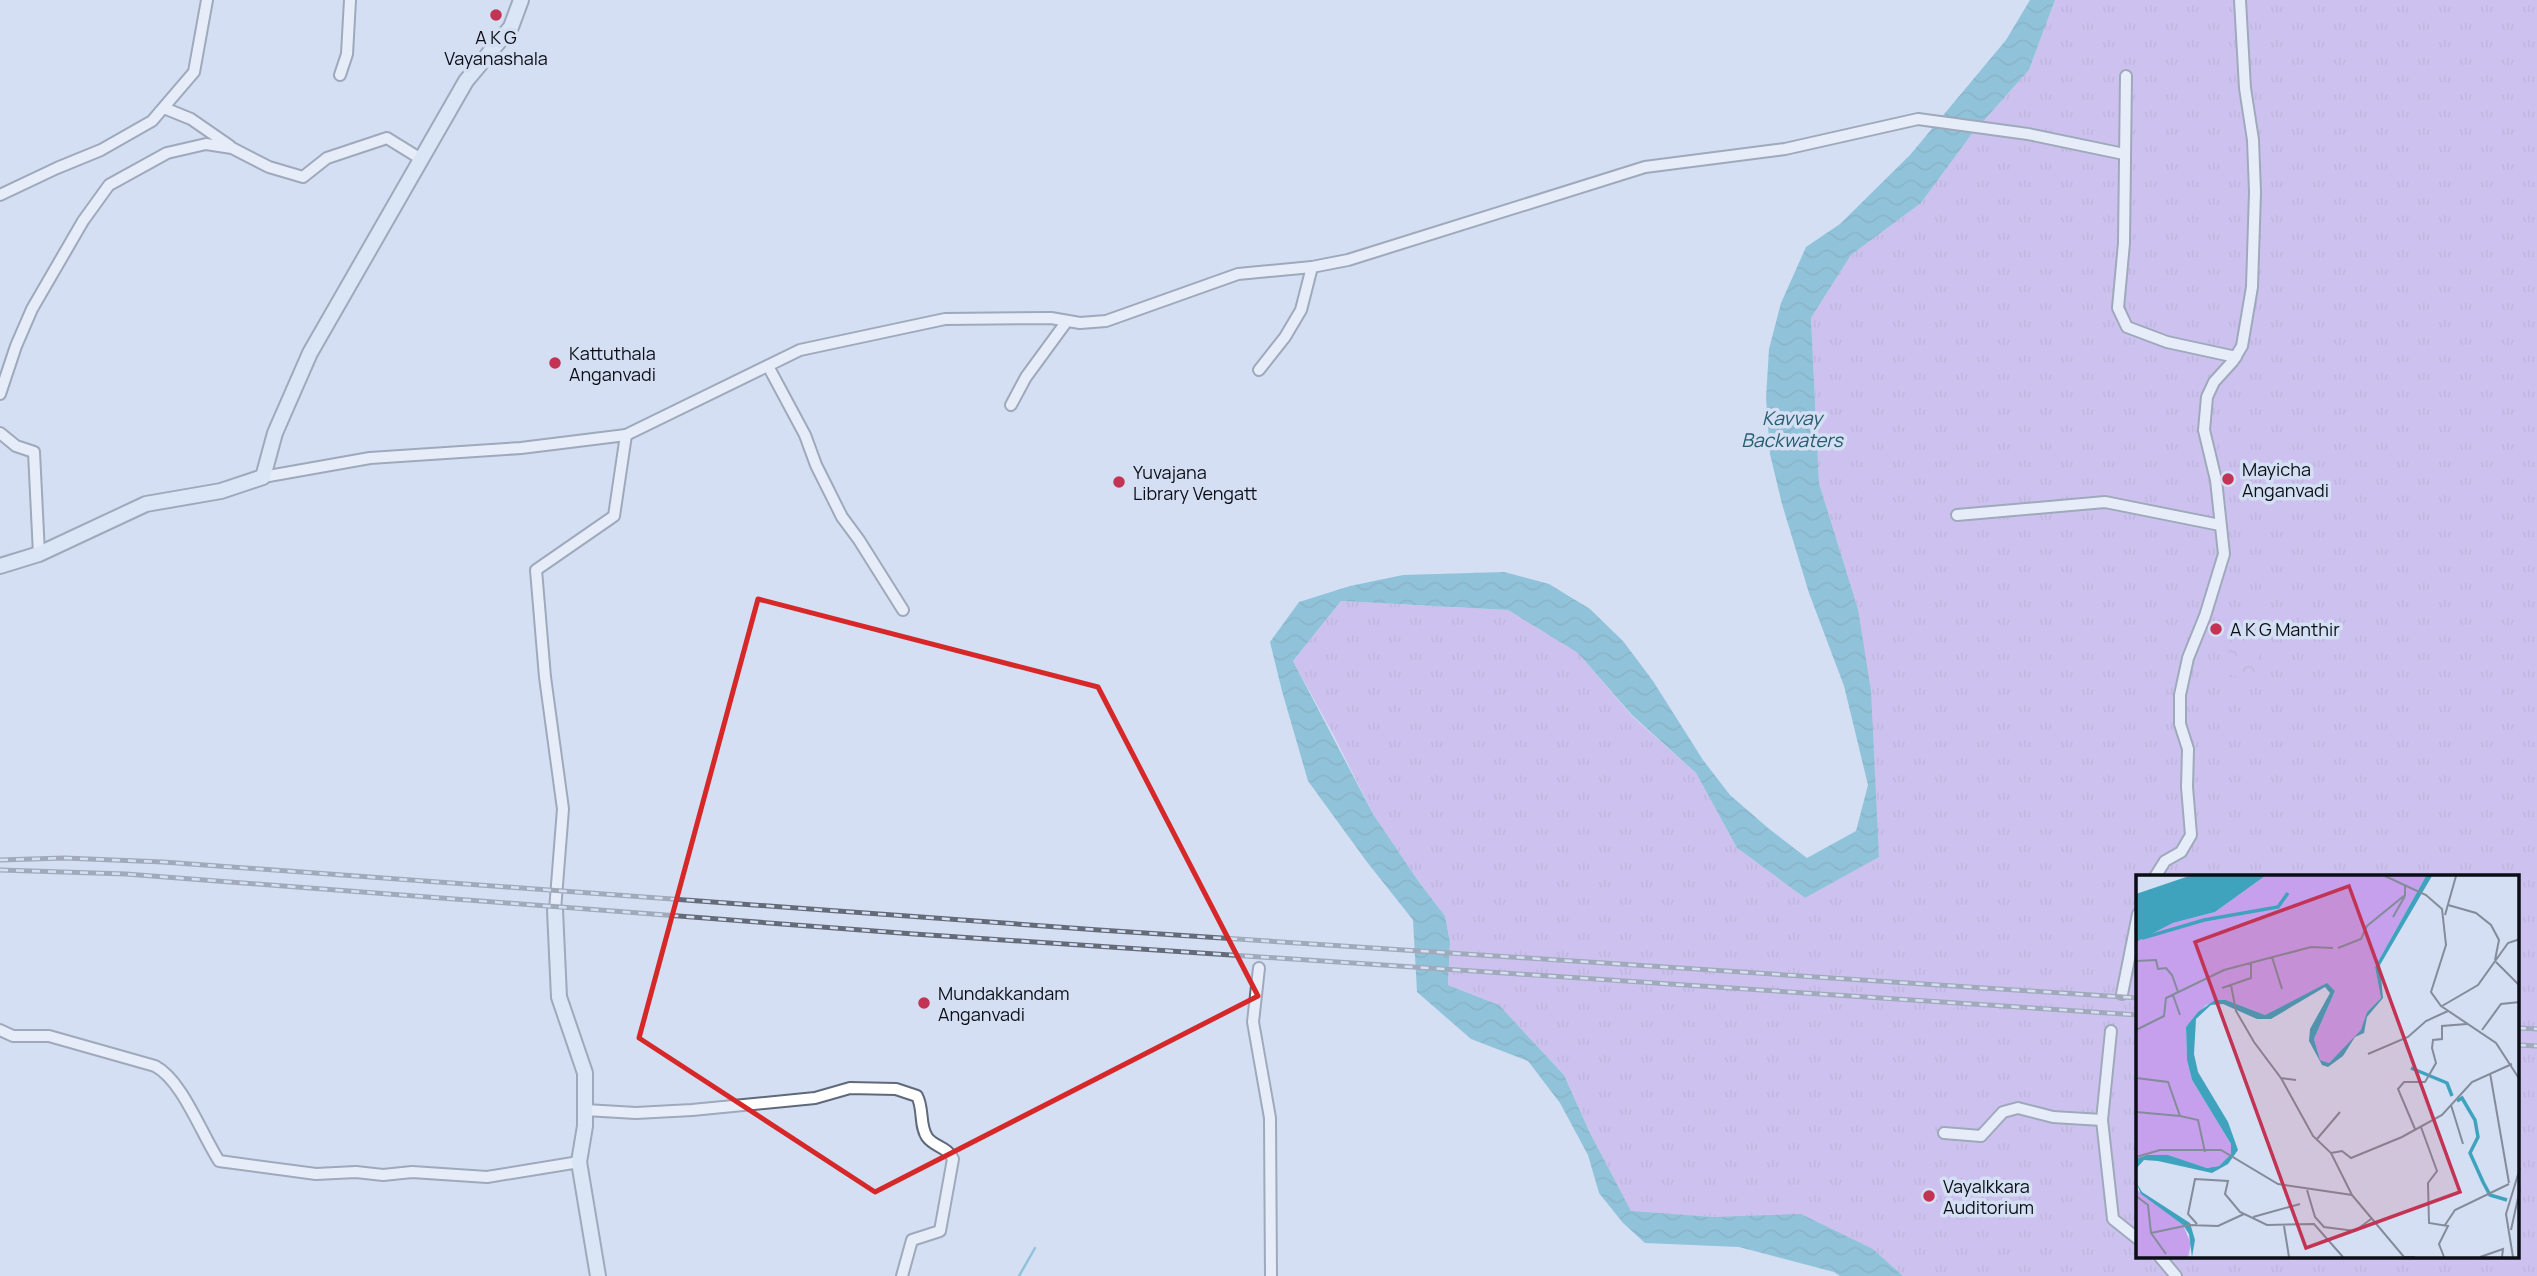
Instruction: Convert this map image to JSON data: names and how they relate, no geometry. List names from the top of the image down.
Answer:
{
  "water": ["Kavvay Backwaters"],
  "places": [
    "A K G Vayanashala",
    "Kattuthala Anganvadi",
    "Mayicha Anganvadi",
    "Yuvajana Library Vengatt",
    "A K G Manthir",
    "Mundakkandam Anganvadi",
    "Vayalkkara Auditorium"
  ]
}
